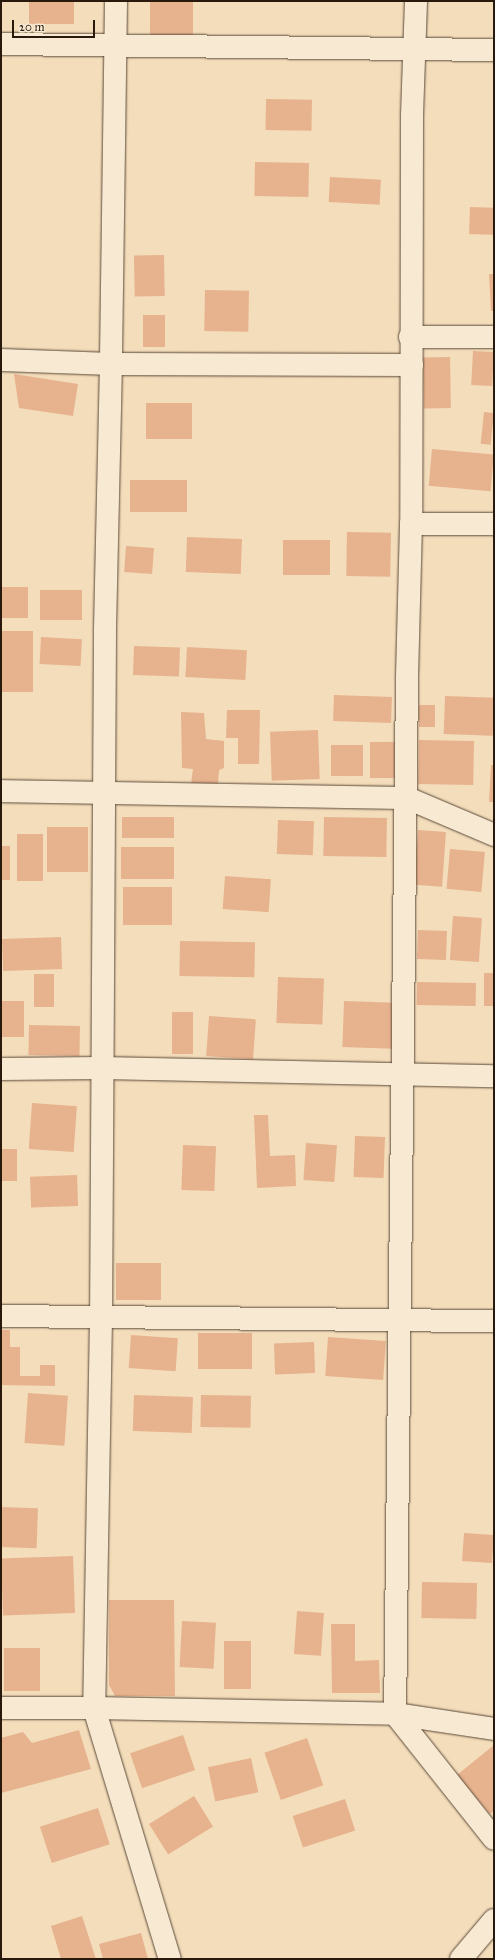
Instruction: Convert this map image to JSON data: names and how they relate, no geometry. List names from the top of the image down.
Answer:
{
  "scale_bar": "20 m"
}
